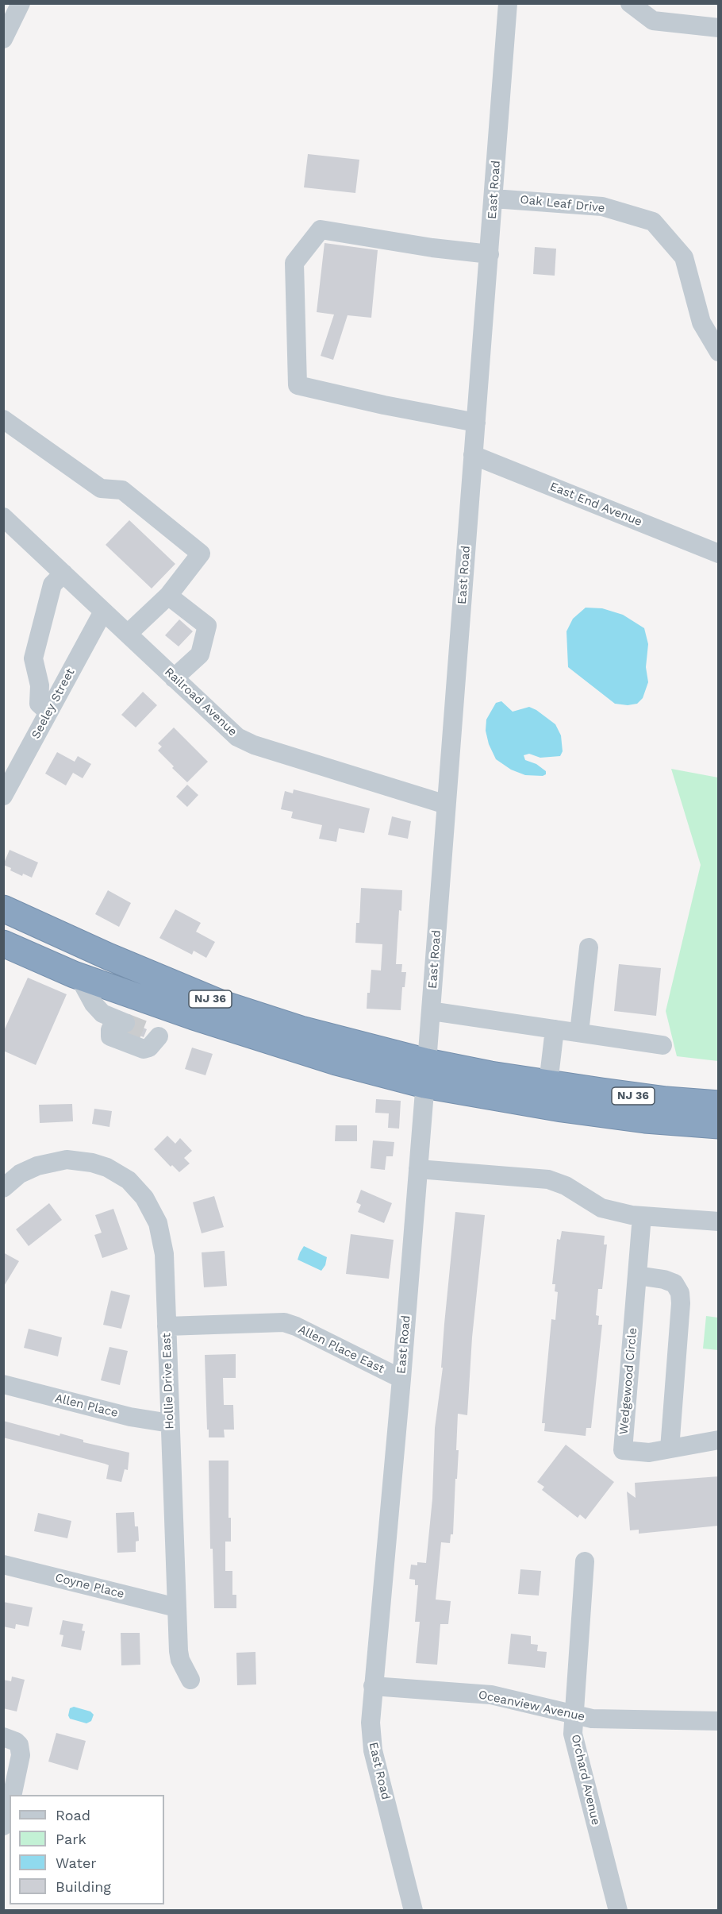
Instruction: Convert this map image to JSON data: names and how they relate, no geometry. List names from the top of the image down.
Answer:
{
  "streets": {
    "highway": ["NJ 36"],
    "street": [
      "East Road",
      "Oak Leaf Drive",
      "East End Avenue",
      "Railroad Avenue",
      "Seeley Street",
      "Allen Place East",
      "Hollie Drive East",
      "Wedgewood Circle",
      "Allen Place",
      "Coyne Place",
      "Oceanview Avenue",
      "Orchard Avenue"
    ]
  },
  "crossings": [
    ["East Road", "Oak Leaf Drive"],
    ["East Road", "East End Avenue"],
    ["East Road", "Railroad Avenue"],
    ["East Road", "NJ 36"],
    ["East Road", "Allen Place East"],
    ["East Road", "Oceanview Avenue"],
    ["Railroad Avenue", "Seeley Street"],
    ["Allen Place East", "Hollie Drive East"],
    ["Hollie Drive East", "Allen Place"],
    ["Hollie Drive East", "Coyne Place"],
    ["Oceanview Avenue", "Orchard Avenue"]
  ],
  "legend": [
    "Road",
    "Park",
    "Water",
    "Building"
  ]
}
